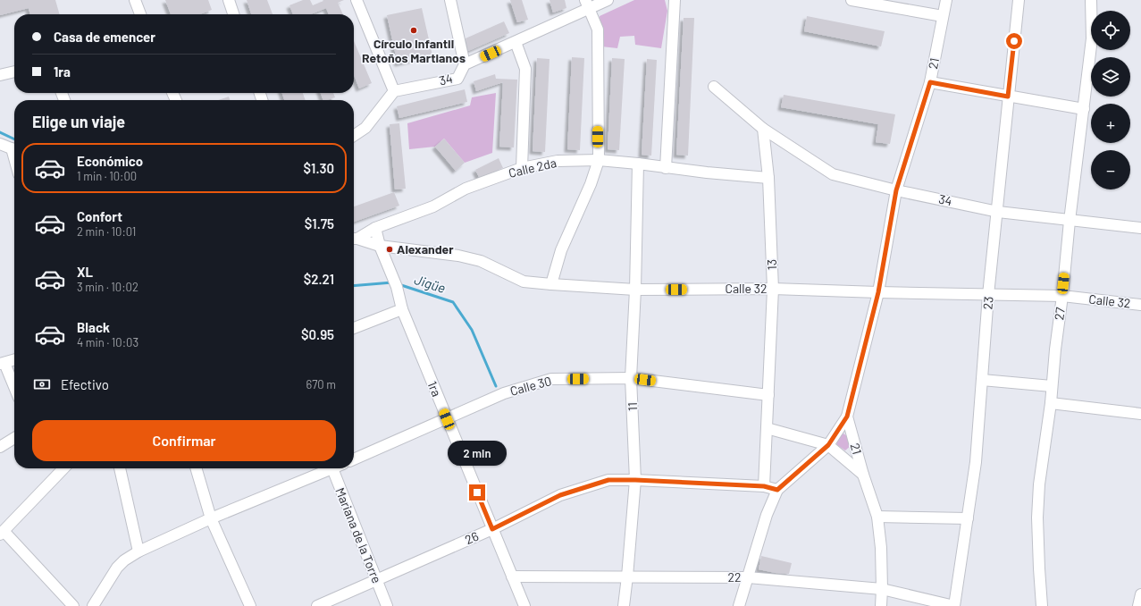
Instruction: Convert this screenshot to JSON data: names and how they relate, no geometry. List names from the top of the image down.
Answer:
{
  "streets": {
    "street": [
      "21",
      "34",
      "Calle 2da",
      "13",
      "Calle 32",
      "23",
      "27",
      "Calle 30",
      "1ra",
      "11",
      "Mariana de la Torre",
      "26",
      "22"
    ]
  },
  "crossings": [
    ["21", "34"],
    ["21", "Calle 32"],
    ["21", "22"],
    ["34", "13"],
    ["34", "23"],
    ["34", "27"],
    ["Calle 2da", "13"],
    ["Calle 2da", "1ra"],
    ["Calle 2da", "11"],
    ["13", "Calle 32"],
    ["13", "Calle 30"],
    ["13", "26"],
    ["Calle 32", "23"],
    ["Calle 32", "27"],
    ["Calle 32", "1ra"],
    ["Calle 32", "11"],
    ["23", "22"],
    ["Calle 30", "1ra"],
    ["Calle 30", "11"],
    ["1ra", "26"],
    ["1ra", "22"],
    ["11", "26"],
    ["11", "22"],
    ["Mariana de la Torre", "26"]
  ],
  "water": ["Jigüe"],
  "places": ["Círculo Infantil Retoños Martianos", "Alexander"],
  "page": {
    "map_buttons": ["+", "−"],
    "banner": ["Casa de emencer", "1ra"],
    "heading": "Elige un viaje",
    "list": [
      {
        "name": "Económico",
        "note": "1 min · 10:00",
        "value": "$1.30"
      },
      {
        "name": "Confort",
        "note": "2 min · 10:01",
        "value": "$1.75"
      },
      {
        "name": "XL",
        "note": "3 min · 10:02",
        "value": "$2.21"
      },
      {
        "name": "Black",
        "note": "4 min · 10:03",
        "value": "$0.95"
      }
    ],
    "pay": ["Efectivo", "670 m"],
    "buttons": "Confirmar",
    "bubble": "2 min"
  }
}
